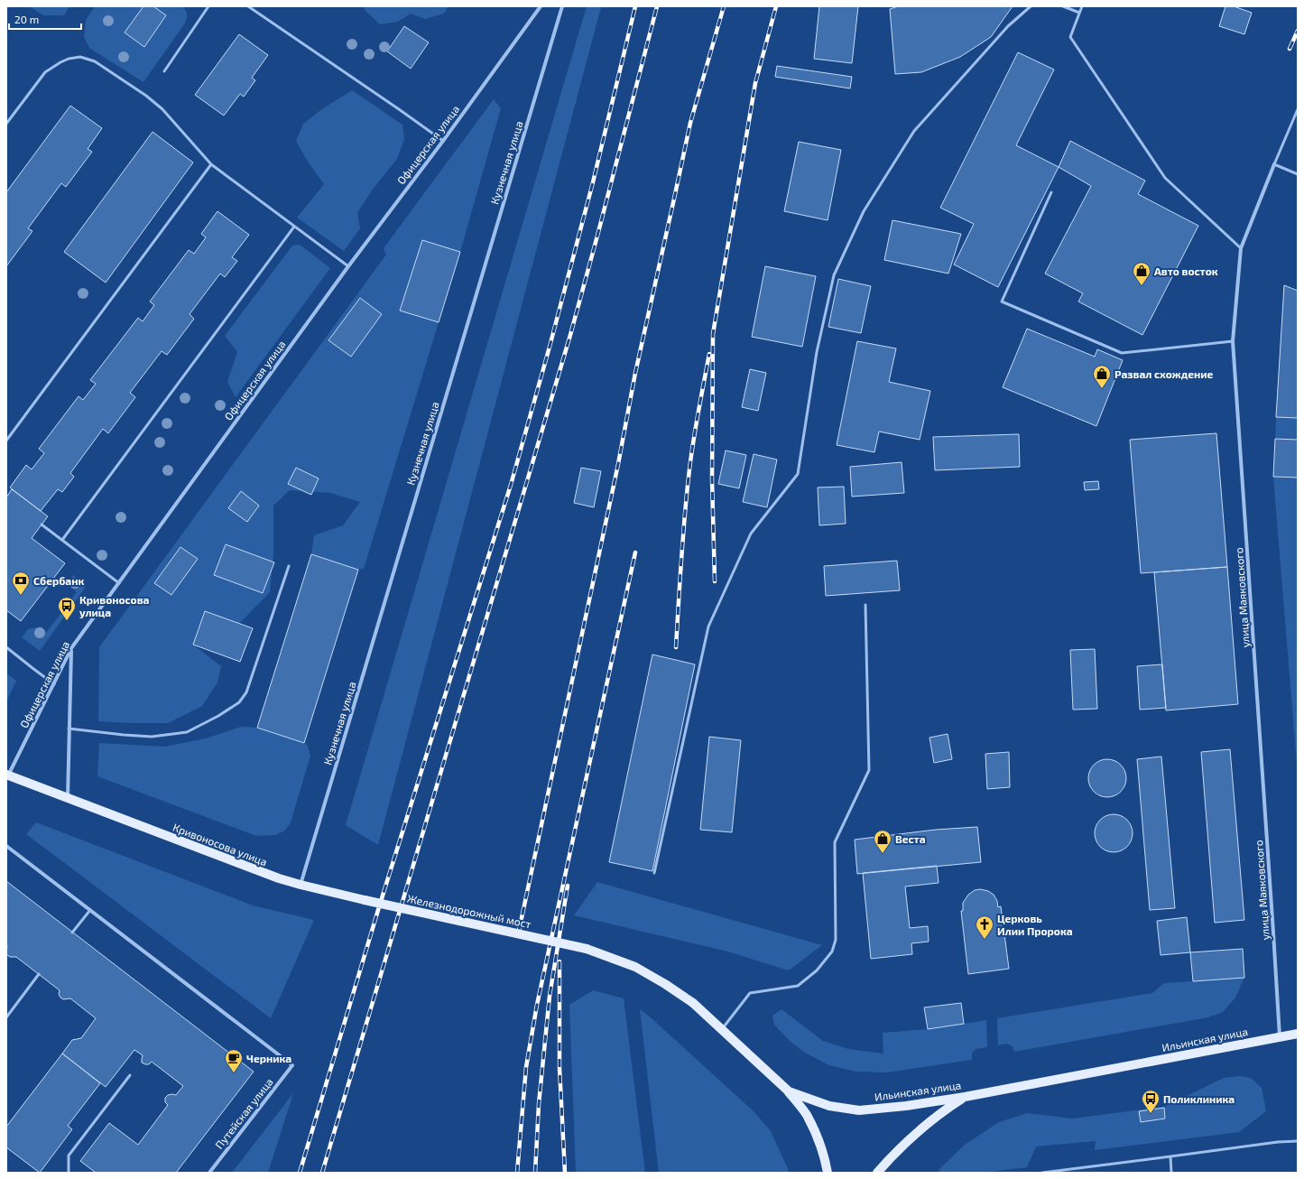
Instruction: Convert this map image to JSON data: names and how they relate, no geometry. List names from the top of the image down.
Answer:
{
  "streets": {
    "main road": ["Кривоносова улица", "Железнодорожный мост", "Ильинская улица"],
    "street": [
      "Офицерская улица",
      "Кузнечная улица",
      "улица Маяковского",
      "Путейская улица"
    ]
  },
  "crossings": [
    ["Офицерская улица", "Кривоносова улица"],
    ["Кузнечная улица", "Кривоносова улица"],
    ["улица Маяковского", "Ильинская улица"],
    ["Кривоносова улица", "Железнодорожный мост"],
    ["Железнодорожный мост", "Ильинская улица"]
  ],
  "places": {
    "shop": ["Авто восток", "Развал схождение", "Веста"],
    "bank": ["Сбербанк"],
    "bus stop": ["Кривоносова улица", "Поликлиника"],
    "church": ["Церковь Илии Пророка"],
    "cafe": ["Черника"]
  },
  "scale_bar": "20 m"
}
